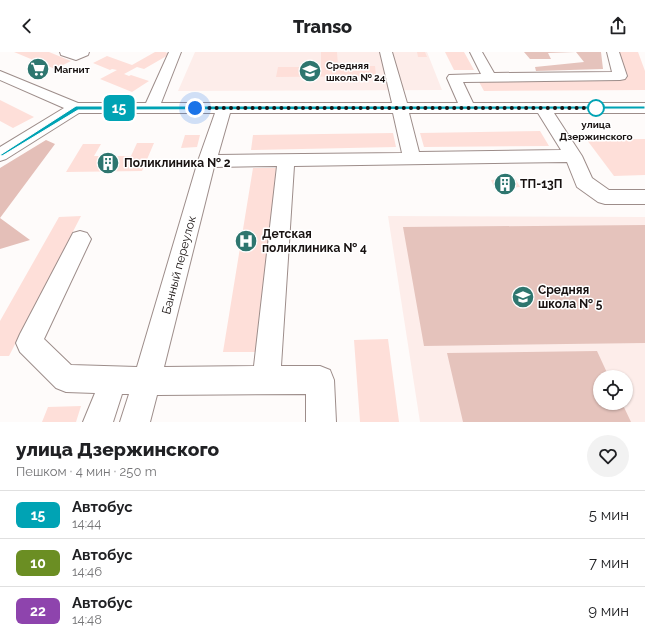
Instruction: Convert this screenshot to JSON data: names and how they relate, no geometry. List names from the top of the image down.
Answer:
{
  "streets": {
    "street": ["Банный переулок"]
  },
  "places": {
    "supermarket": ["Магнит"],
    "school or university": ["Средняя школа № 24", "Средняя школа № 5"],
    "other": ["улица Дзержинского"],
    "building": ["Поликлиника № 2", "ТП-13П"],
    "hospital": ["Детская поликлиника № 4"]
  },
  "lines": ["bus line 15"],
  "page": {
    "header": "Transo",
    "on_map": "15",
    "heading": ["улица Дзержинского", "Пешком · 4 мин · 250 m"],
    "list": [
      {
        "mark": "15",
        "name": "Автобус",
        "note": "14:44",
        "value": "5 мин"
      },
      {
        "mark": "10",
        "name": "Автобус",
        "note": "14:46",
        "value": "7 мин"
      },
      {
        "mark": "22",
        "name": "Автобус",
        "note": "14:48",
        "value": "9 мин"
      }
    ]
  }
}
